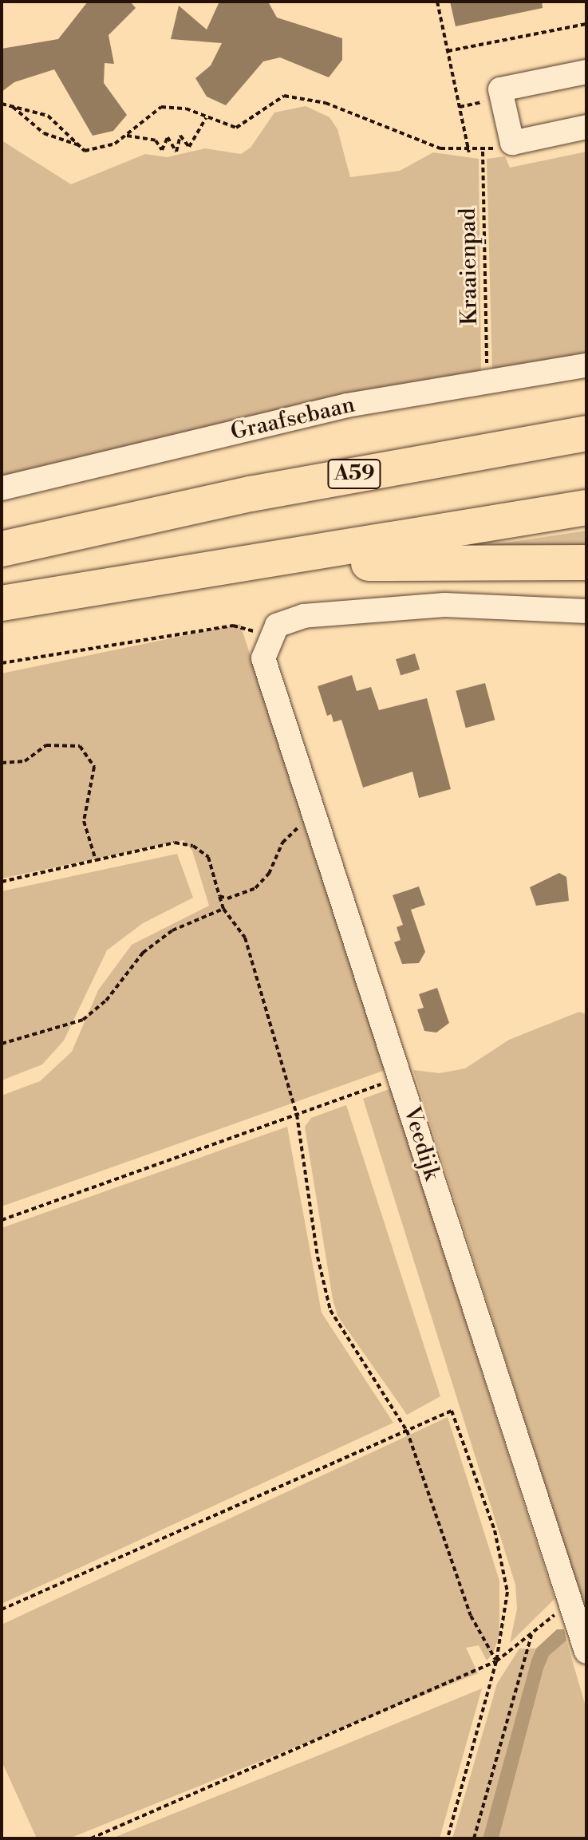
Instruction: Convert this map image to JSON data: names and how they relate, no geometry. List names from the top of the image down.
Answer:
{
  "streets": {
    "highway": ["A59"],
    "street": ["Graafsebaan", "Veedijk"],
    "path": ["Kraaienpad"]
  },
  "crossings": [
    ["Kraaienpad", "Graafsebaan"]
  ]
}
